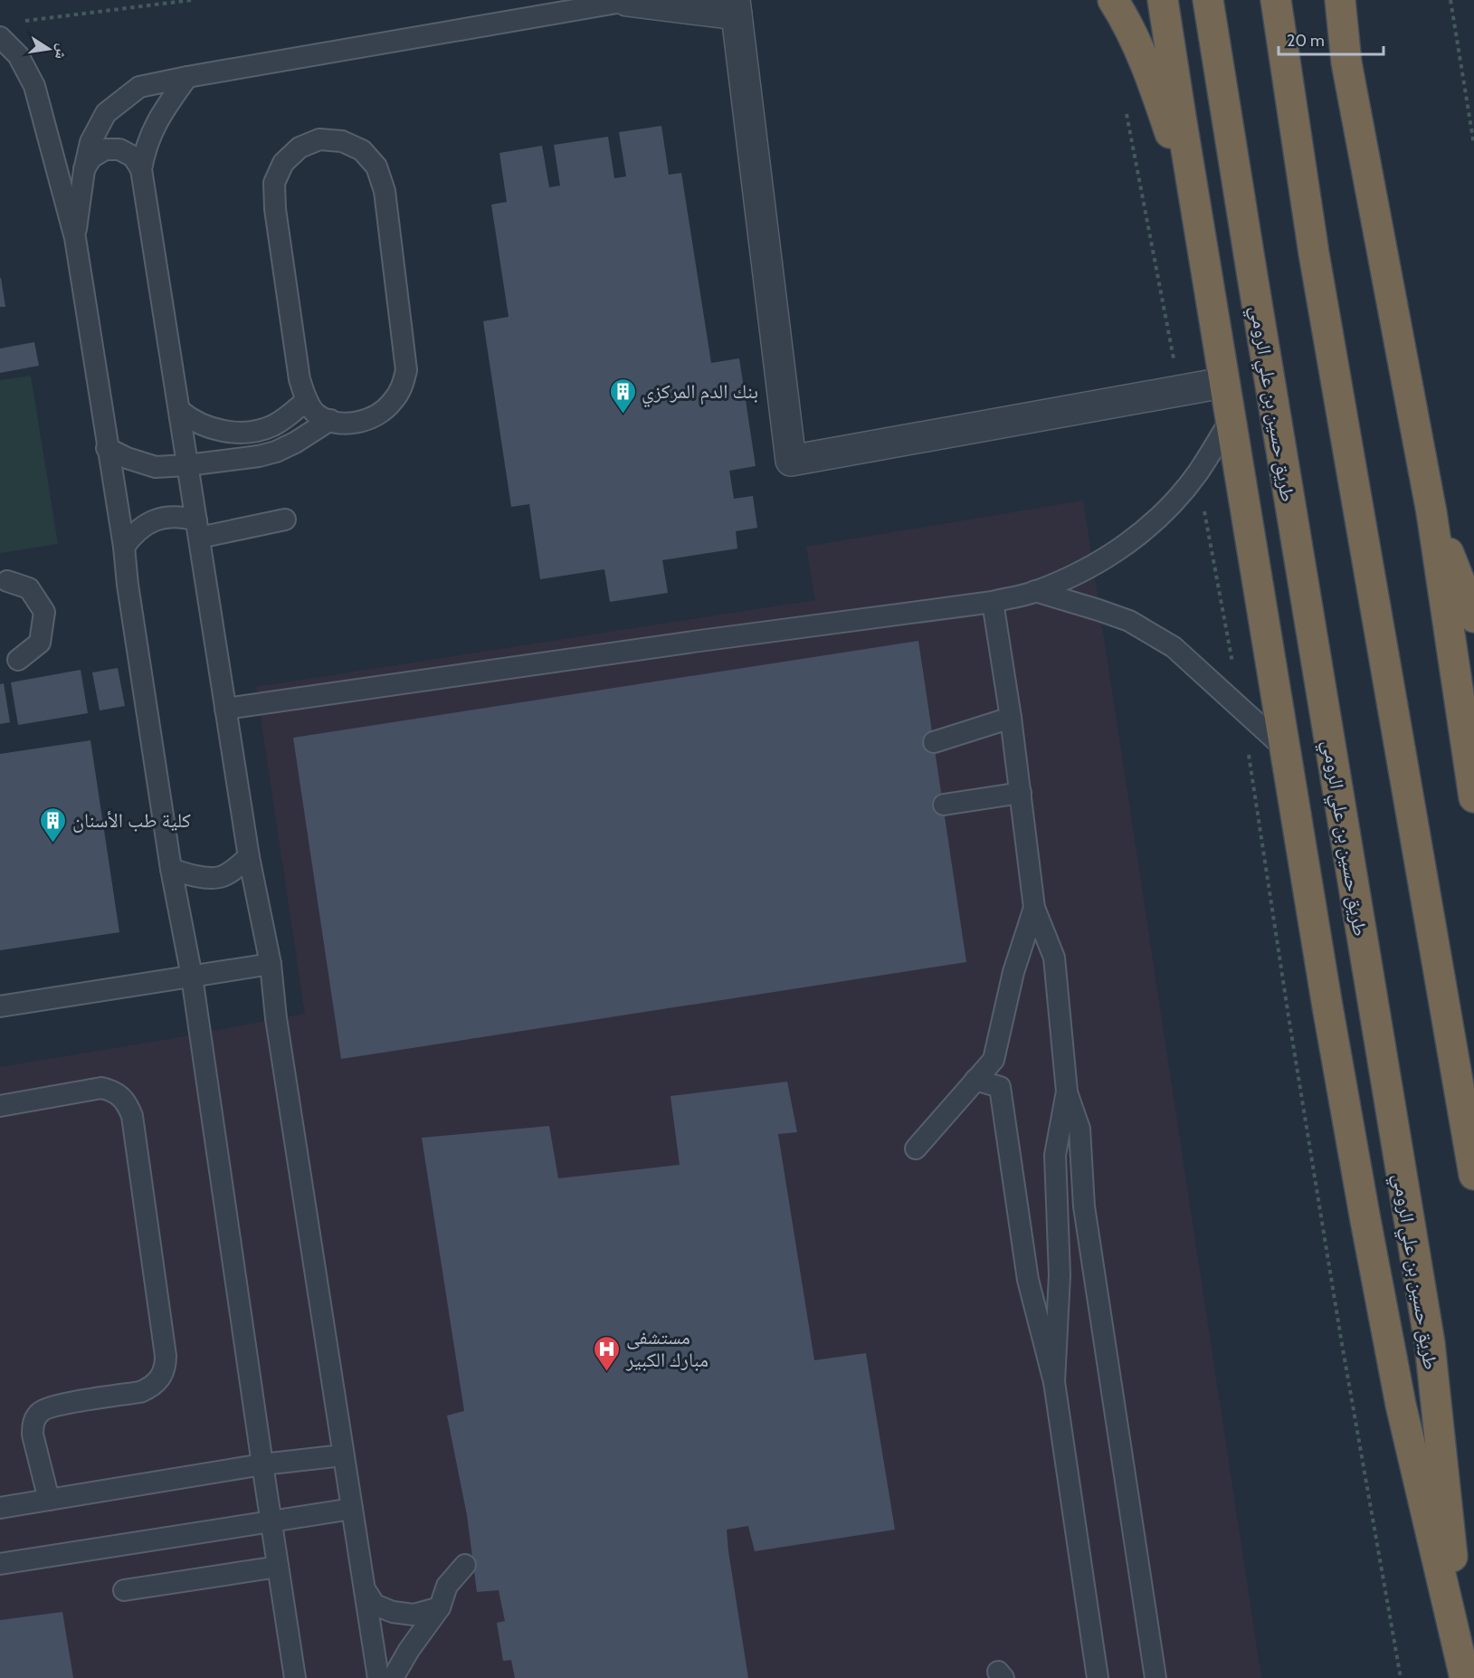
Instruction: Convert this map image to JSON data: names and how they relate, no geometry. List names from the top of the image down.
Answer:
{
  "streets": {
    "highway": ["طريق حسين بن علي الرومي"]
  },
  "places": {
    "building": ["بنك الدم المركزي", "كلية طب الأسنان"],
    "hospital": ["مستشفى مبارك الكبير"]
  },
  "scale_bar": "20 m",
  "north": "right"
}
